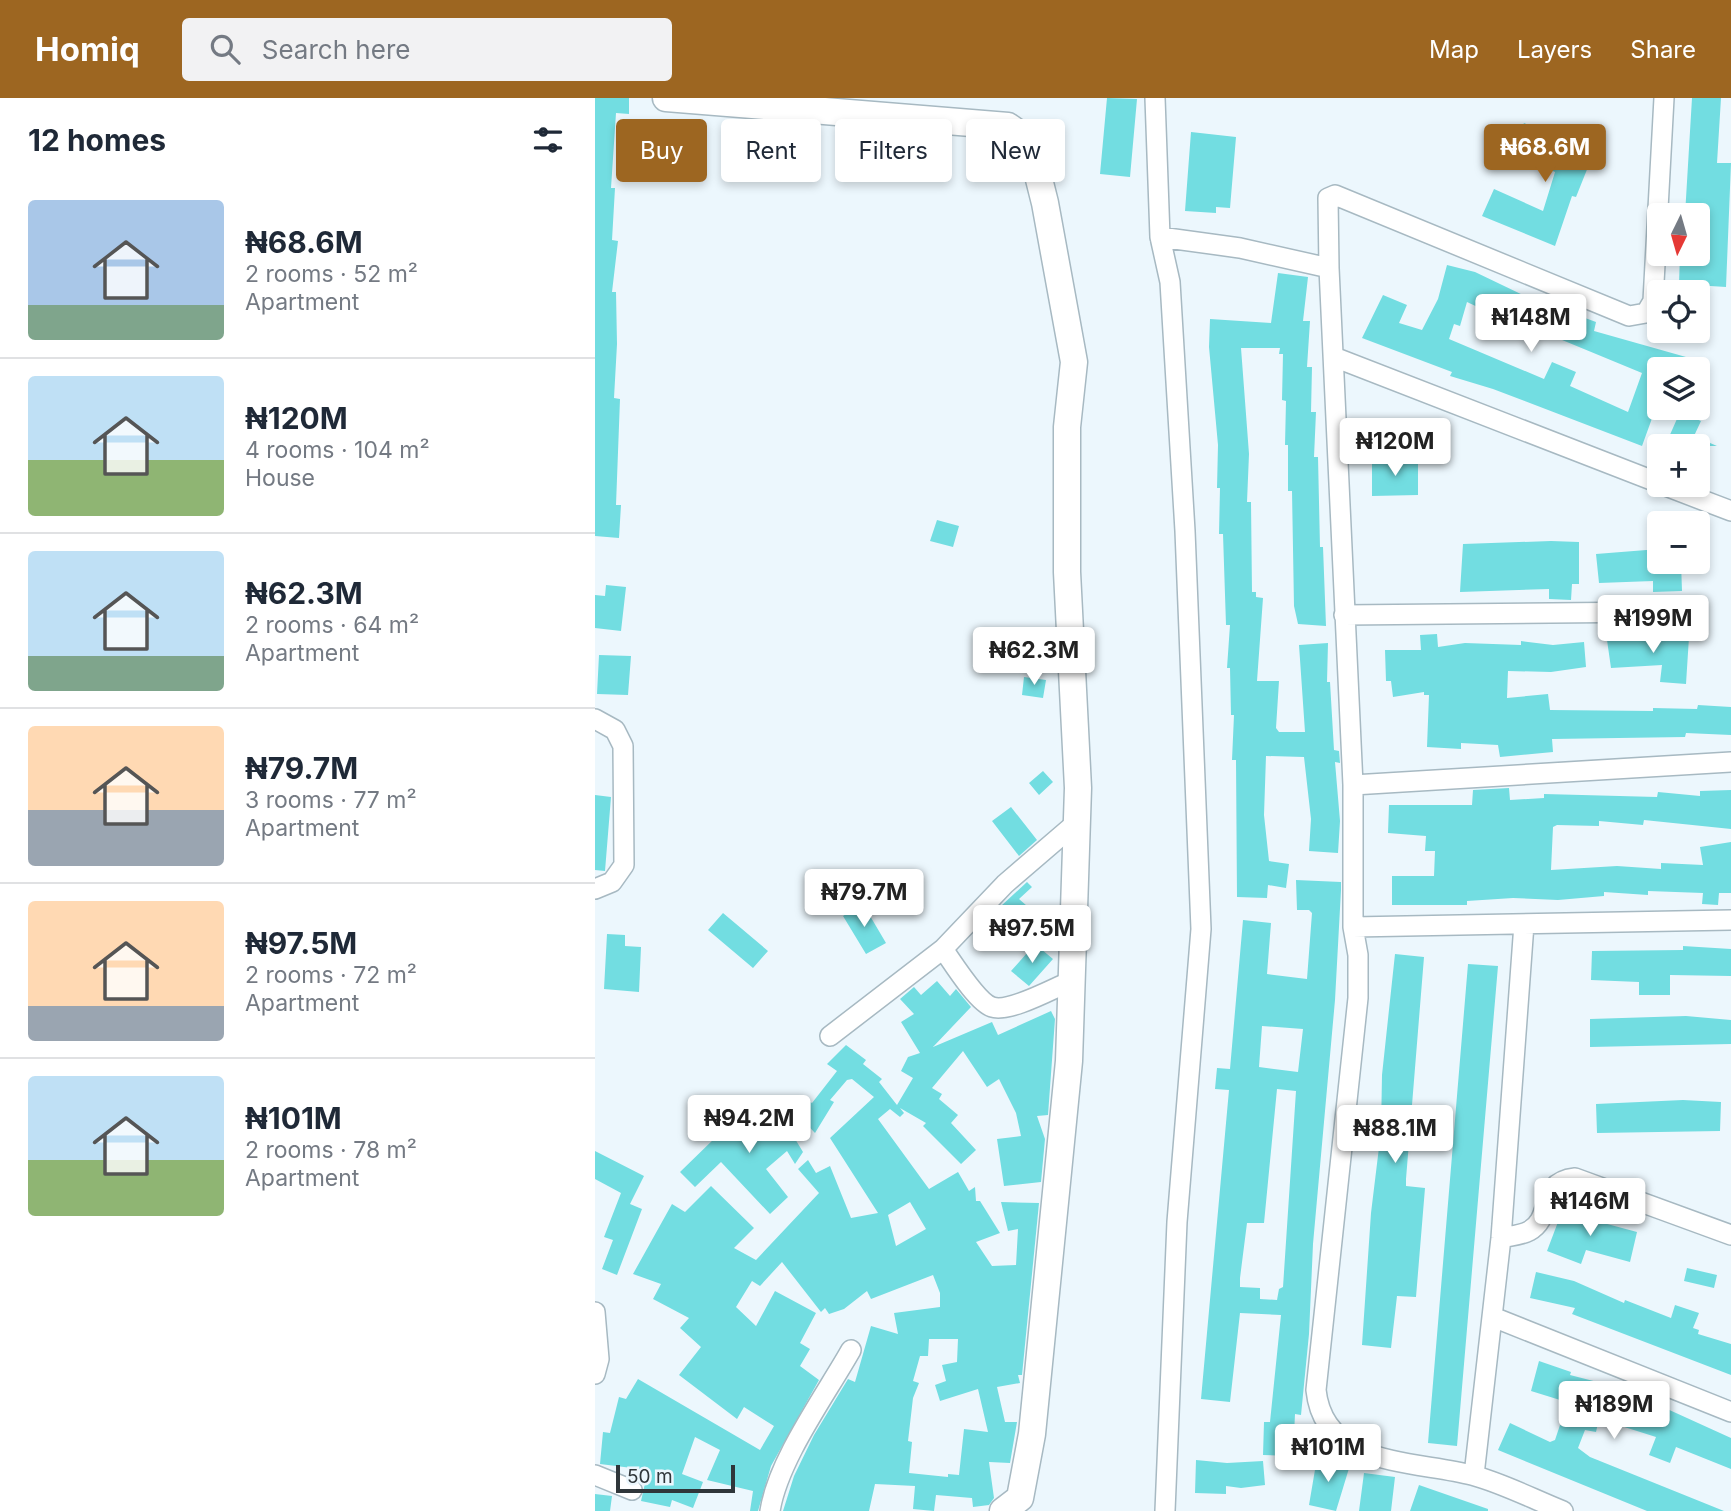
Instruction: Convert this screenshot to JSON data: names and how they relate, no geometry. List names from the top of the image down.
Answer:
{
  "scale_bar": "50 m",
  "north": "bottom",
  "page": {
    "header": "Homiq",
    "search": "Search here",
    "nav": ["Map", "Layers", "Share"],
    "heading": "12 homes",
    "chip": [
      "Buy",
      "Rent",
      "Filters",
      "New"
    ],
    "price": [
      "₦68.6M",
      "₦148M",
      "₦120M",
      "₦199M",
      "₦62.3M",
      "₦79.7M",
      "₦97.5M",
      "₦94.2M",
      "₦88.1M",
      "₦146M",
      "₦189M",
      "₦101M"
    ],
    "list": [
      {
        "name": "₦68.6M",
        "note": "2 rooms · 52 m² · Apartment"
      },
      {
        "name": "₦120M",
        "note": "4 rooms · 104 m² · House"
      },
      {
        "name": "₦62.3M",
        "note": "2 rooms · 64 m² · Apartment"
      },
      {
        "name": "₦79.7M",
        "note": "3 rooms · 77 m² · Apartment"
      },
      {
        "name": "₦97.5M",
        "note": "2 rooms · 72 m² · Apartment"
      },
      {
        "name": "₦101M",
        "note": "2 rooms · 78 m² · Apartment"
      }
    ],
    "map_buttons": ["+", "−"],
    "scale": "50 m"
  }
}
